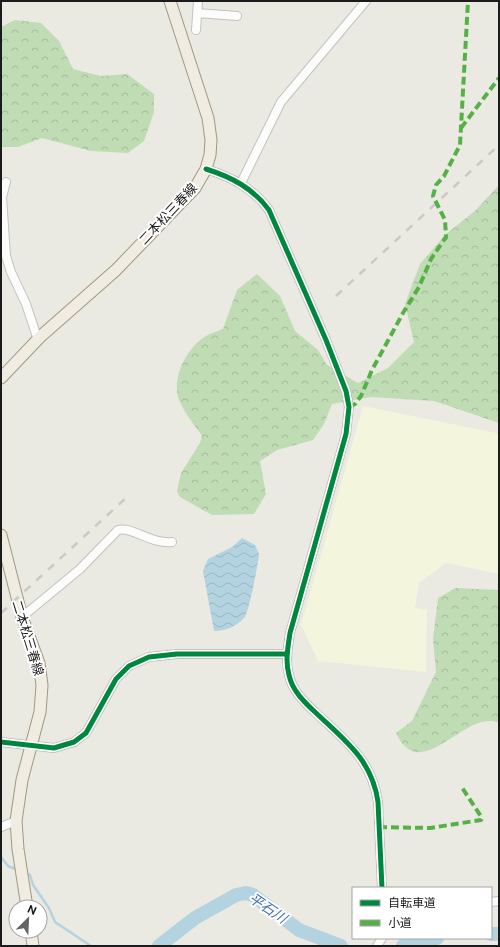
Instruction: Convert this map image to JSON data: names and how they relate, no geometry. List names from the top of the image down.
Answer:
{
  "streets": {
    "main road": ["二本松三春線"]
  },
  "water": ["平石川"],
  "legend": ["自転車道", "小道"],
  "north": "top right"
}
